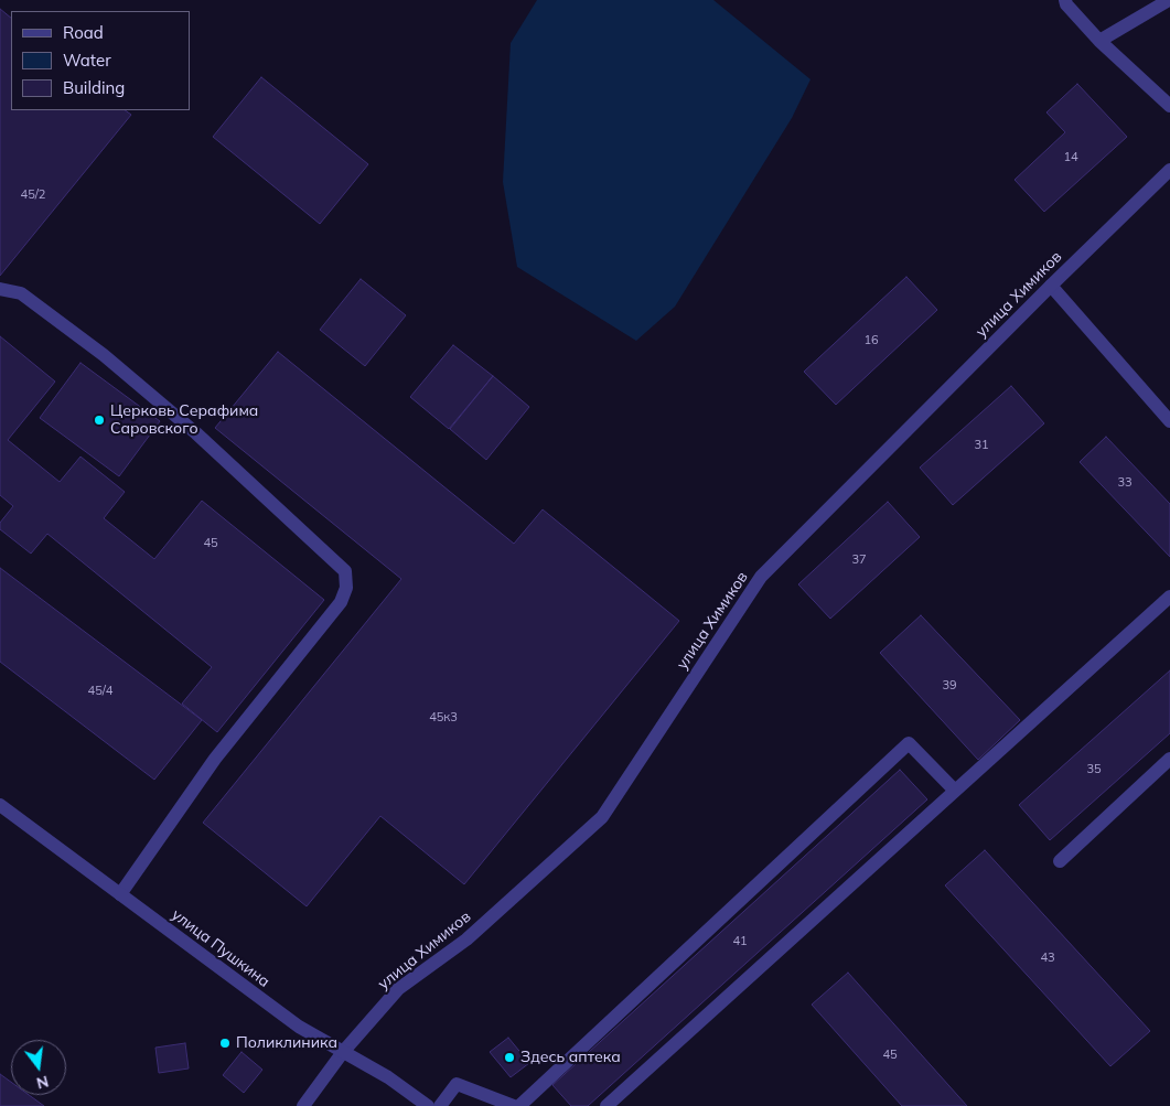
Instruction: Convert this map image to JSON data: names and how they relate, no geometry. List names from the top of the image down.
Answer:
{
  "streets": {
    "street": ["улица Химиков", "улица Пушкина"]
  },
  "crossings": [
    ["улица Химиков", "улица Пушкина"]
  ],
  "places": ["Церковь Серафима Саровского", "Поликлиника", "Здесь аптека"],
  "house_numbers": [
    "14",
    "45/2",
    "16",
    "31",
    "33",
    "45",
    "37",
    "39",
    "45/4",
    "45к3",
    "35",
    "41",
    "43",
    "45"
  ],
  "legend": ["Road", "Water", "Building"],
  "north": "bottom"
}
